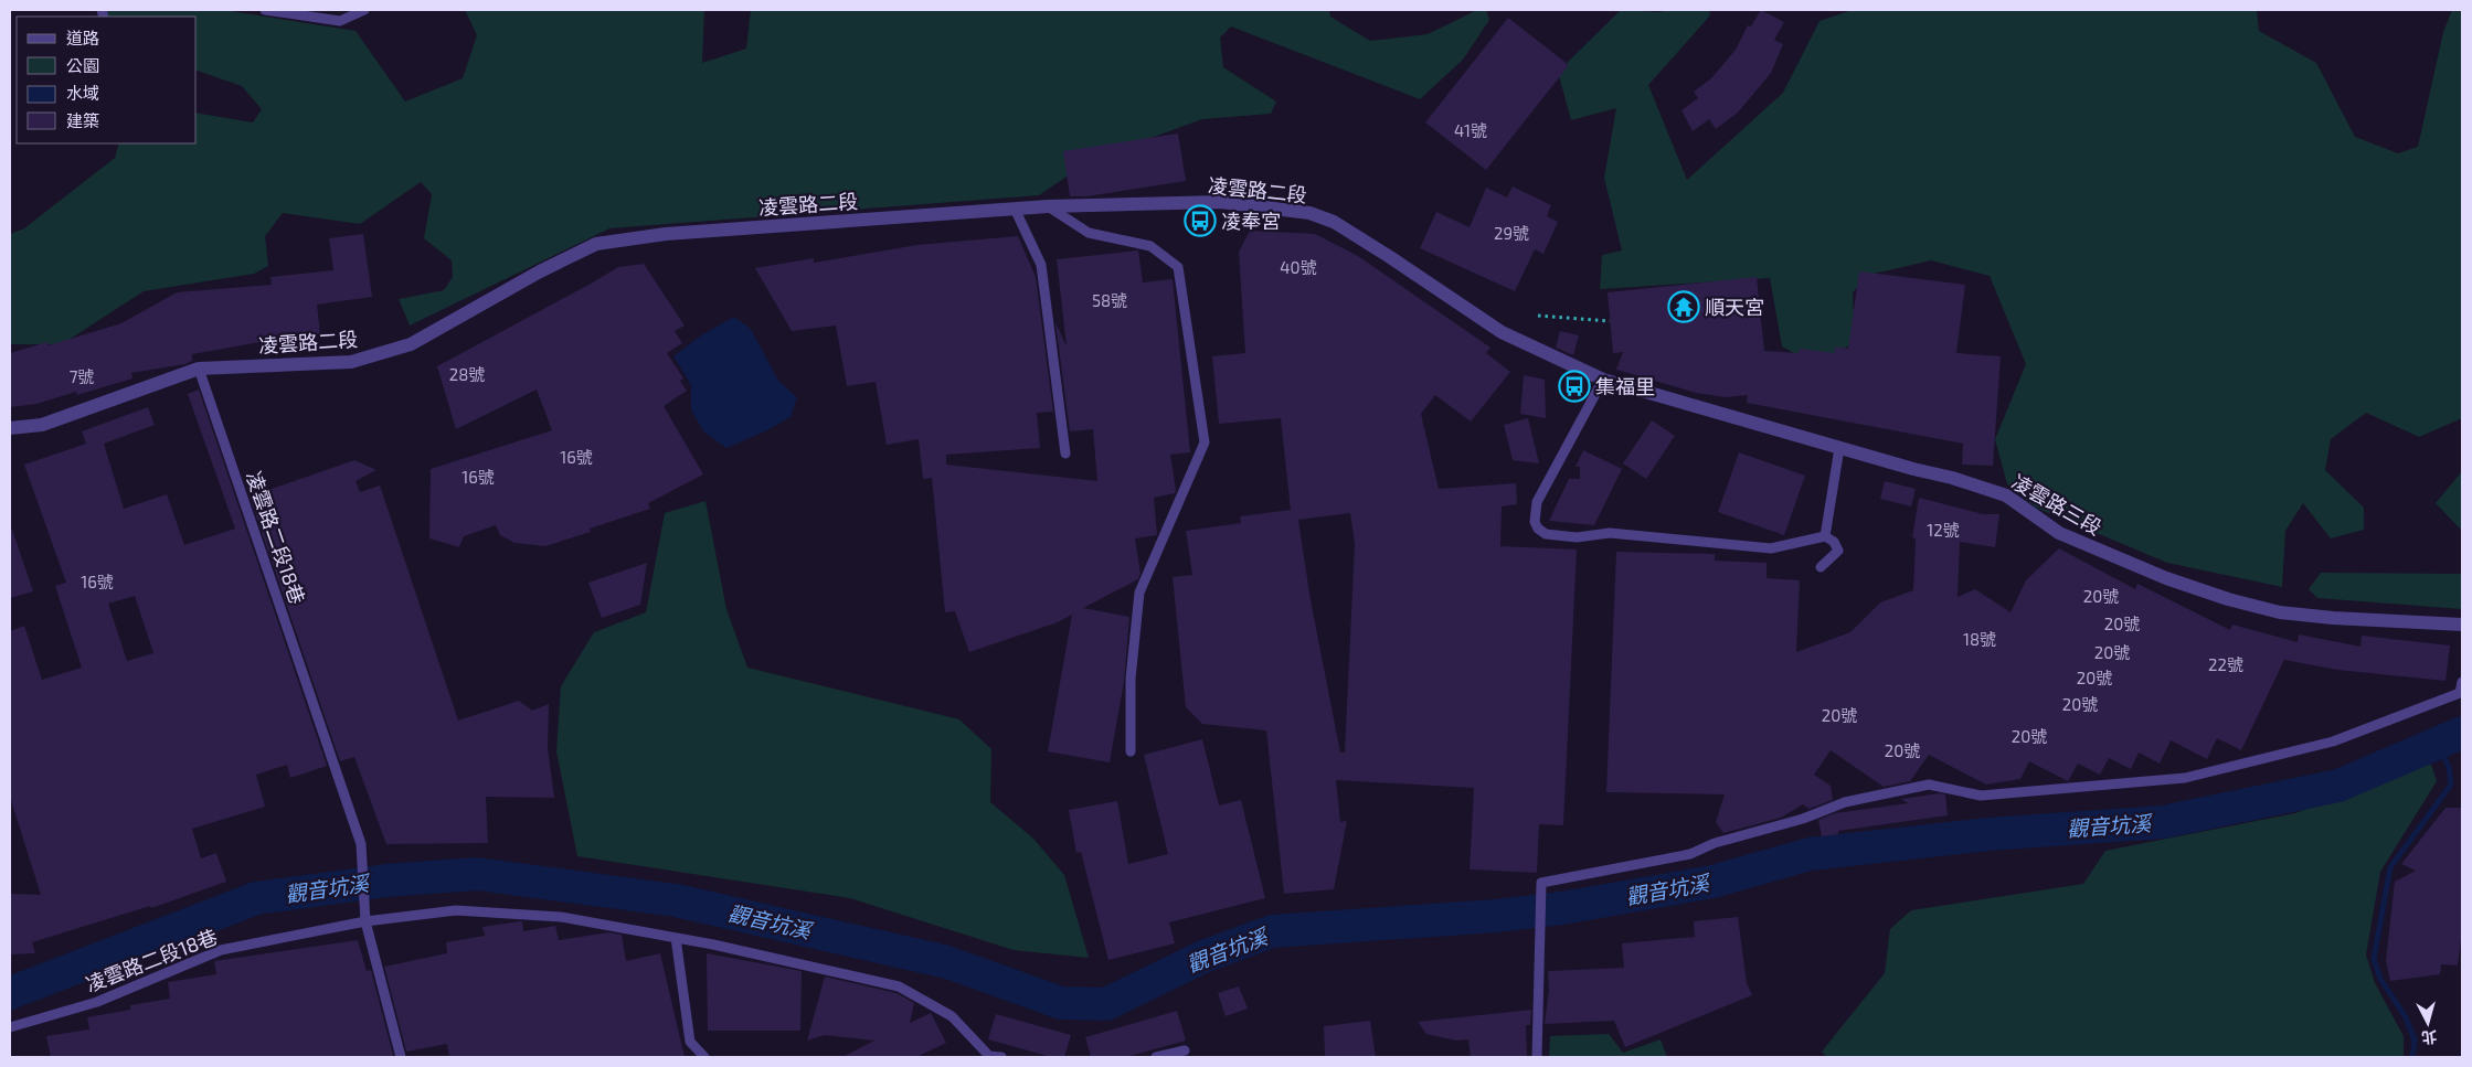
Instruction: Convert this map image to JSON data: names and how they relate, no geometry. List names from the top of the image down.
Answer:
{
  "streets": {
    "street": ["凌雲路二段", "凌雲路三段"],
    "lane": ["凌雲路二段18巷"]
  },
  "crossings": [
    ["凌雲路二段", "凌雲路三段"],
    ["凌雲路二段", "凌雲路二段18巷"]
  ],
  "water": ["觀音坑溪"],
  "places": {
    "bus stop": ["凌奉宮", "集福里"],
    "temple": ["順天宮"]
  },
  "house_numbers": [
    "41號",
    "29號",
    "40號",
    "58號",
    "28號",
    "7號",
    "16號",
    "16號",
    "12號",
    "16號",
    "20號",
    "20號",
    "18號",
    "20號",
    "22號",
    "20號",
    "20號",
    "20號",
    "20號",
    "20號"
  ],
  "legend": [
    "道路",
    "公園",
    "水域",
    "建築"
  ],
  "north": "bottom"
}
